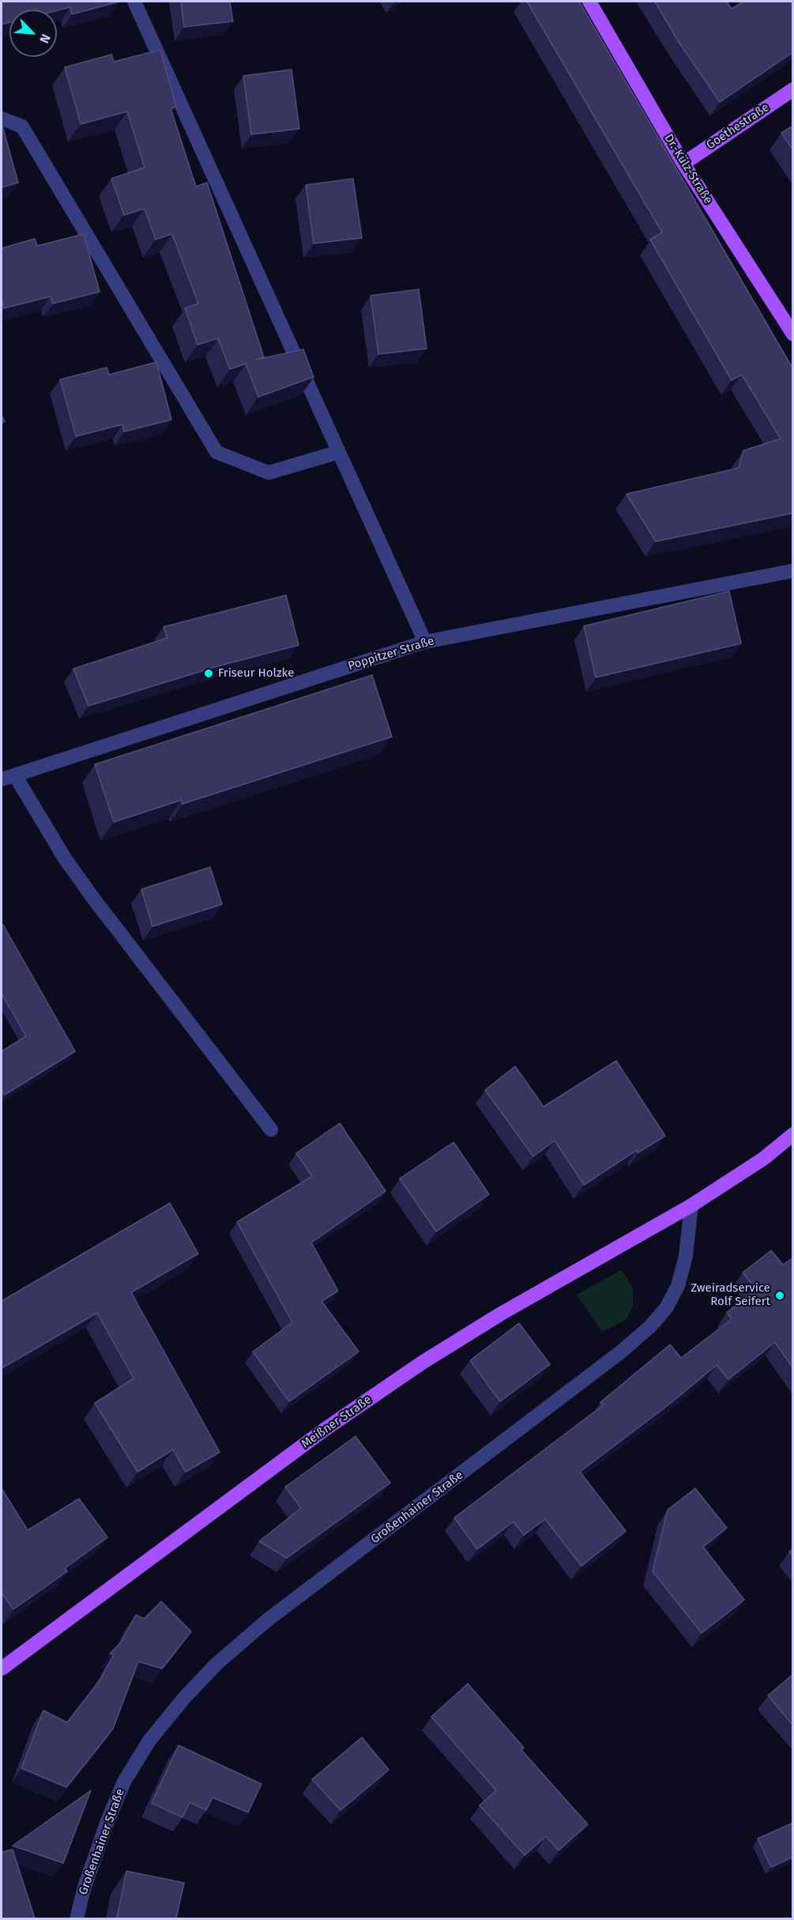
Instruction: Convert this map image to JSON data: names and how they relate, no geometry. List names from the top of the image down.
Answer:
{
  "streets": {
    "main road": ["Goethestraße", "Dr.-Külz-Straße", "Meißner Straße"],
    "street": ["Poppitzer Straße", "Großenhainer Straße"]
  },
  "crossings": [
    ["Goethestraße", "Dr.-Külz-Straße"],
    ["Meißner Straße", "Großenhainer Straße"]
  ],
  "places": ["Friseur Holzke", "Zweiradservice Rolf Seifert"],
  "north": "bottom right"
}
